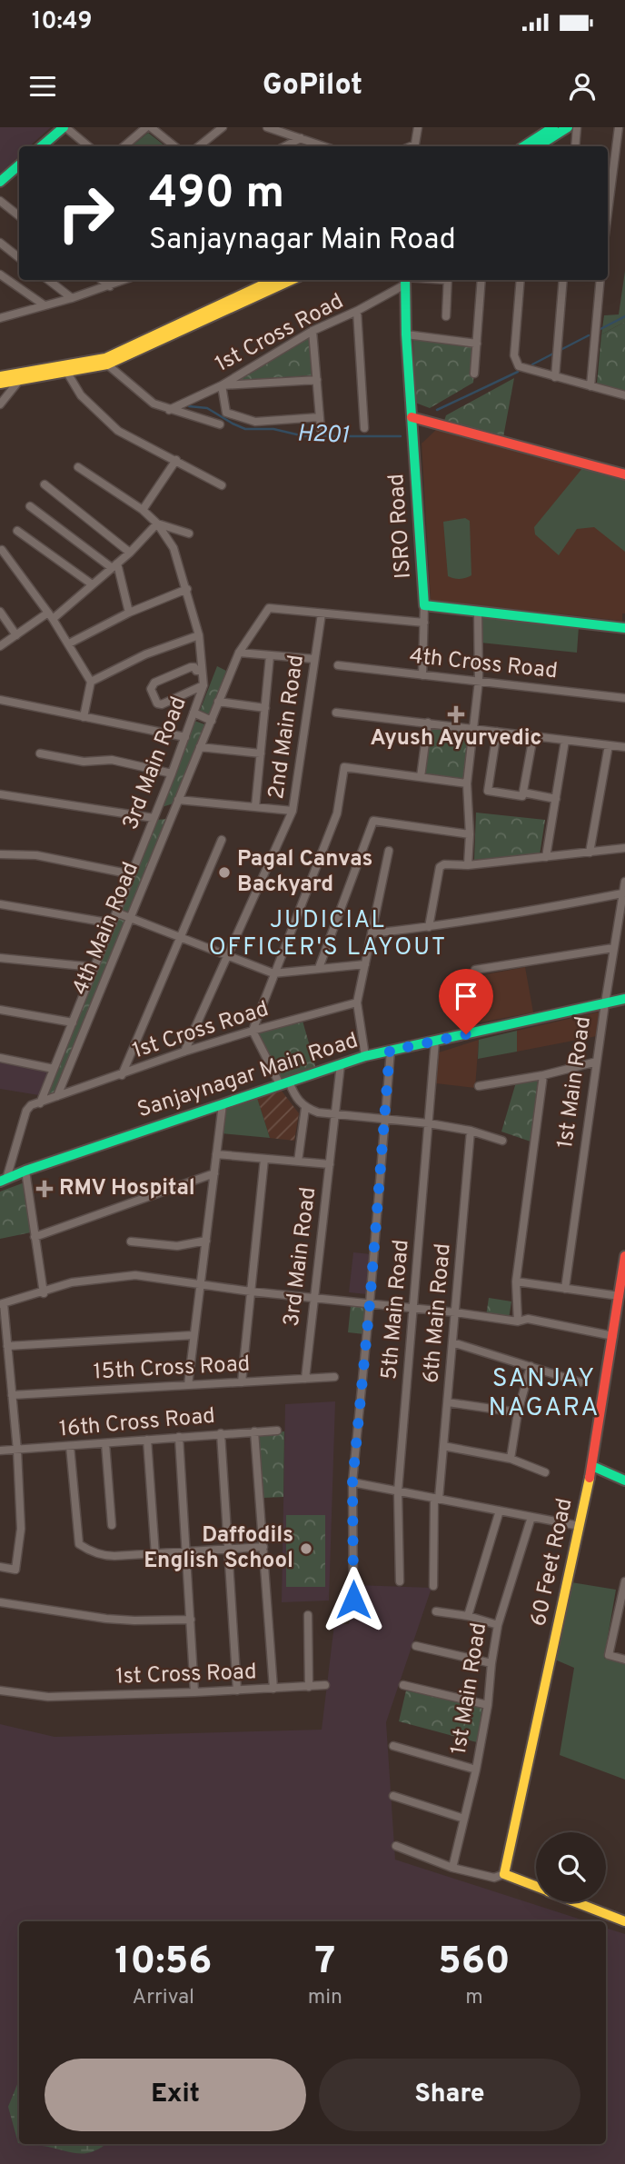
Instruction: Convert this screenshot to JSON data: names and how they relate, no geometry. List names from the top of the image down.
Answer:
{
  "streets": {
    "street": [
      "1st Cross Road",
      "ISRO Road",
      "4th Cross Road",
      "2nd Main Road",
      "3rd Main Road",
      "4th Main Road",
      "Sanjaynagar Main Road",
      "1st Main Road",
      "5th Main Road",
      "6th Main Road",
      "15th Cross Road",
      "16th Cross Road",
      "60 Feet Road"
    ]
  },
  "crossings": [
    ["1st Cross Road", "ISRO Road"],
    ["1st Cross Road", "2nd Main Road"],
    ["1st Cross Road", "3rd Main Road"],
    ["1st Cross Road", "4th Main Road"],
    ["ISRO Road", "4th Cross Road"],
    ["2nd Main Road", "4th Main Road"],
    ["3rd Main Road", "Sanjaynagar Main Road"],
    ["3rd Main Road", "15th Cross Road"],
    ["Sanjaynagar Main Road", "1st Main Road"],
    ["Sanjaynagar Main Road", "5th Main Road"]
  ],
  "districts": ["JUDICIAL OFFICER'S LAYOUT", "SANJAY NAGARA"],
  "water": ["H201"],
  "places": {
    "health": ["Ayush Ayurvedic", "RMV Hospital"],
    "other": ["Pagal Canvas Backyard", "Daffodils English School"]
  },
  "page": {
    "status": "10:49",
    "header": "GoPilot",
    "turn": ["490 m", "Sanjaynagar Main Road"],
    "eta": [
      "10:56",
      "Arrival",
      "7",
      "min",
      "560",
      "m"
    ],
    "buttons": ["Exit", "Share"]
  }
}
